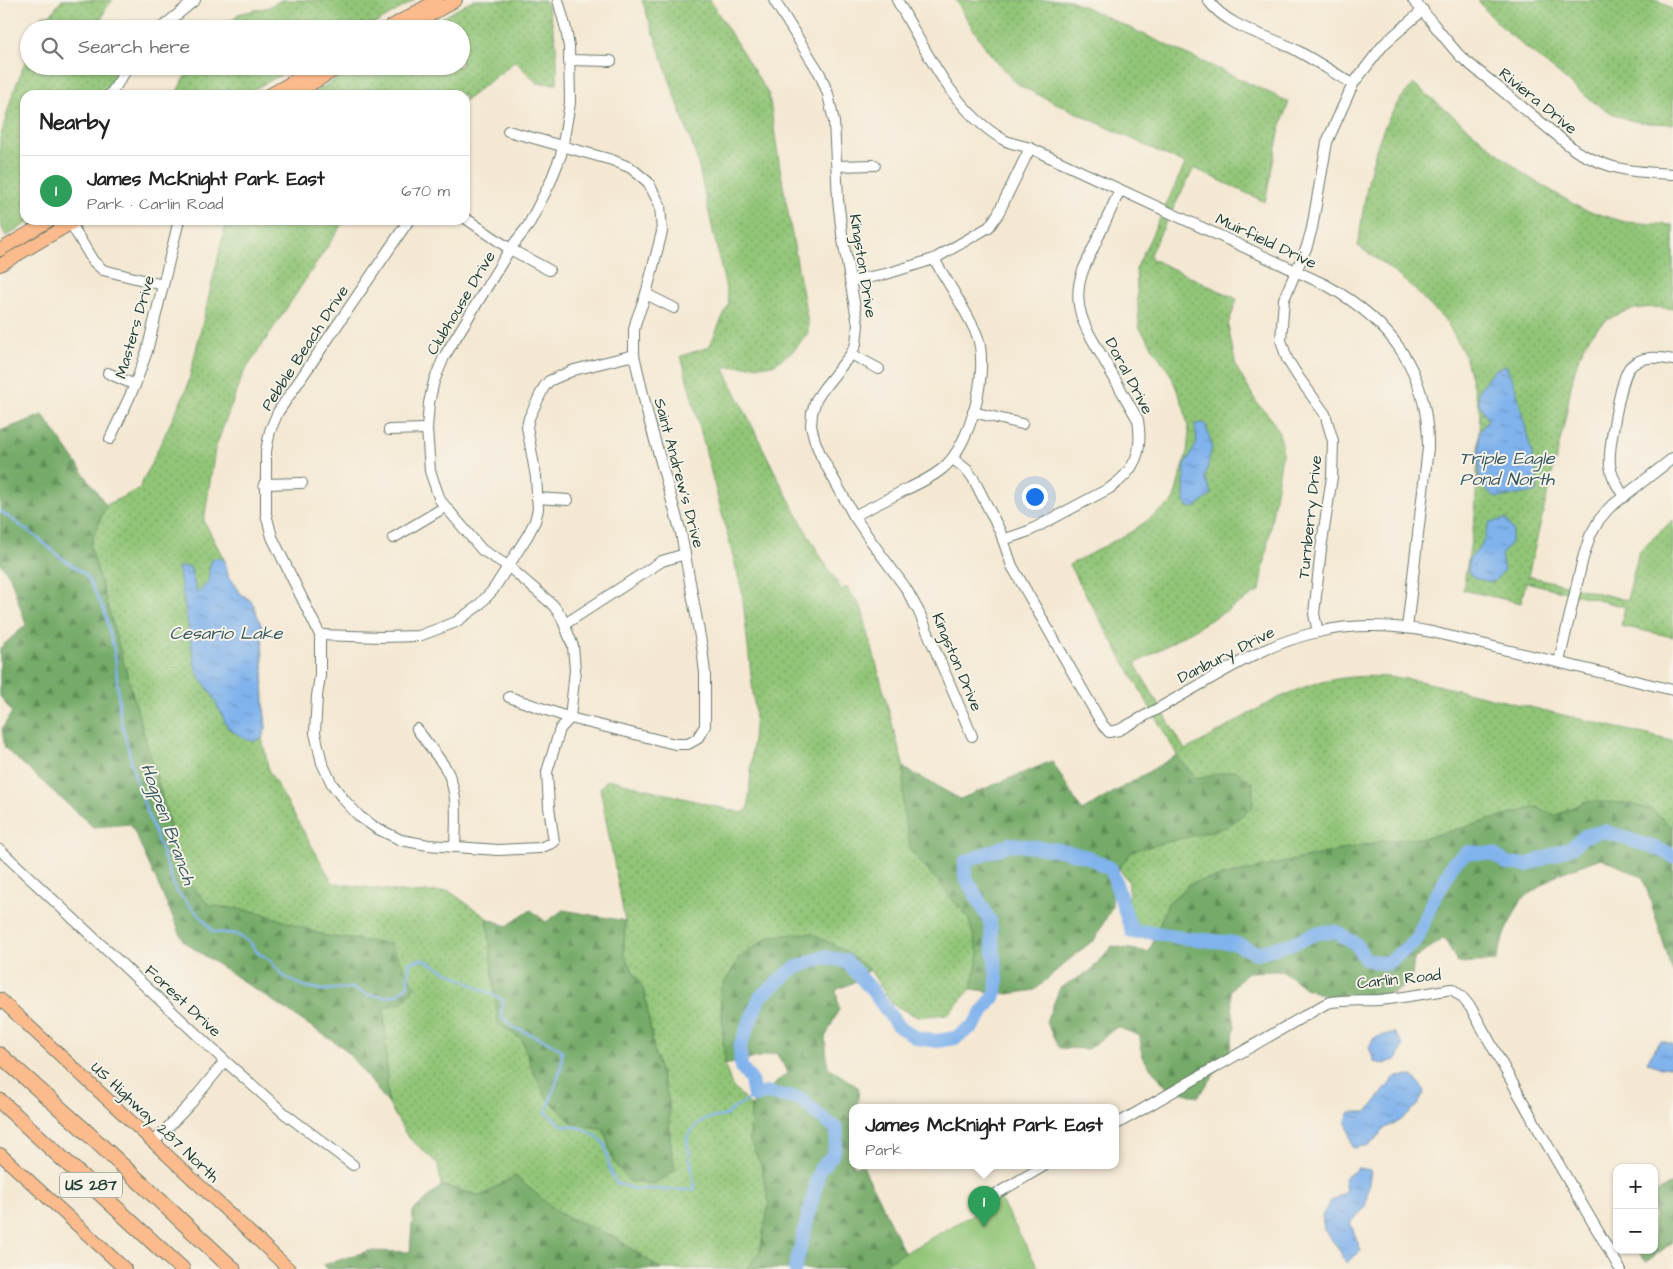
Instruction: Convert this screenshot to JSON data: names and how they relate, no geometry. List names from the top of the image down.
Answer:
{
  "streets": {
    "highway": ["US 287"],
    "main road": ["US Highway 287 North"],
    "street": [
      "Riviera Drive",
      "Muirfield Drive",
      "Kingston Drive",
      "Clubhouse Drive",
      "Masters Drive",
      "Pebble Beach Drive",
      "Doral Drive",
      "Saint Andrew's Drive",
      "Turnberry Drive",
      "Danbury Drive",
      "Carlin Road",
      "Forest Drive"
    ]
  },
  "crossings": [
    ["Riviera Drive", "Turnberry Drive"],
    ["Muirfield Drive", "Doral Drive"],
    ["Muirfield Drive", "Turnberry Drive"],
    ["Muirfield Drive", "Danbury Drive"],
    ["Clubhouse Drive", "Pebble Beach Drive"],
    ["Clubhouse Drive", "Saint Andrew's Drive"],
    ["Doral Drive", "Danbury Drive"],
    ["Turnberry Drive", "Danbury Drive"]
  ],
  "water": ["Triple Eagle Pond North", "Cesario Lake", "Hogpen Branch"],
  "page": {
    "search": "Search here",
    "heading": "Nearby",
    "list": [
      {
        "mark": "1",
        "name": "James McKnight Park East",
        "note": "Park · Carlin Road",
        "value": "670 m"
      }
    ],
    "popup": ["James McKnight Park East", "Park"],
    "map_buttons": ["+", "−"],
    "pins": "1"
  }
}
